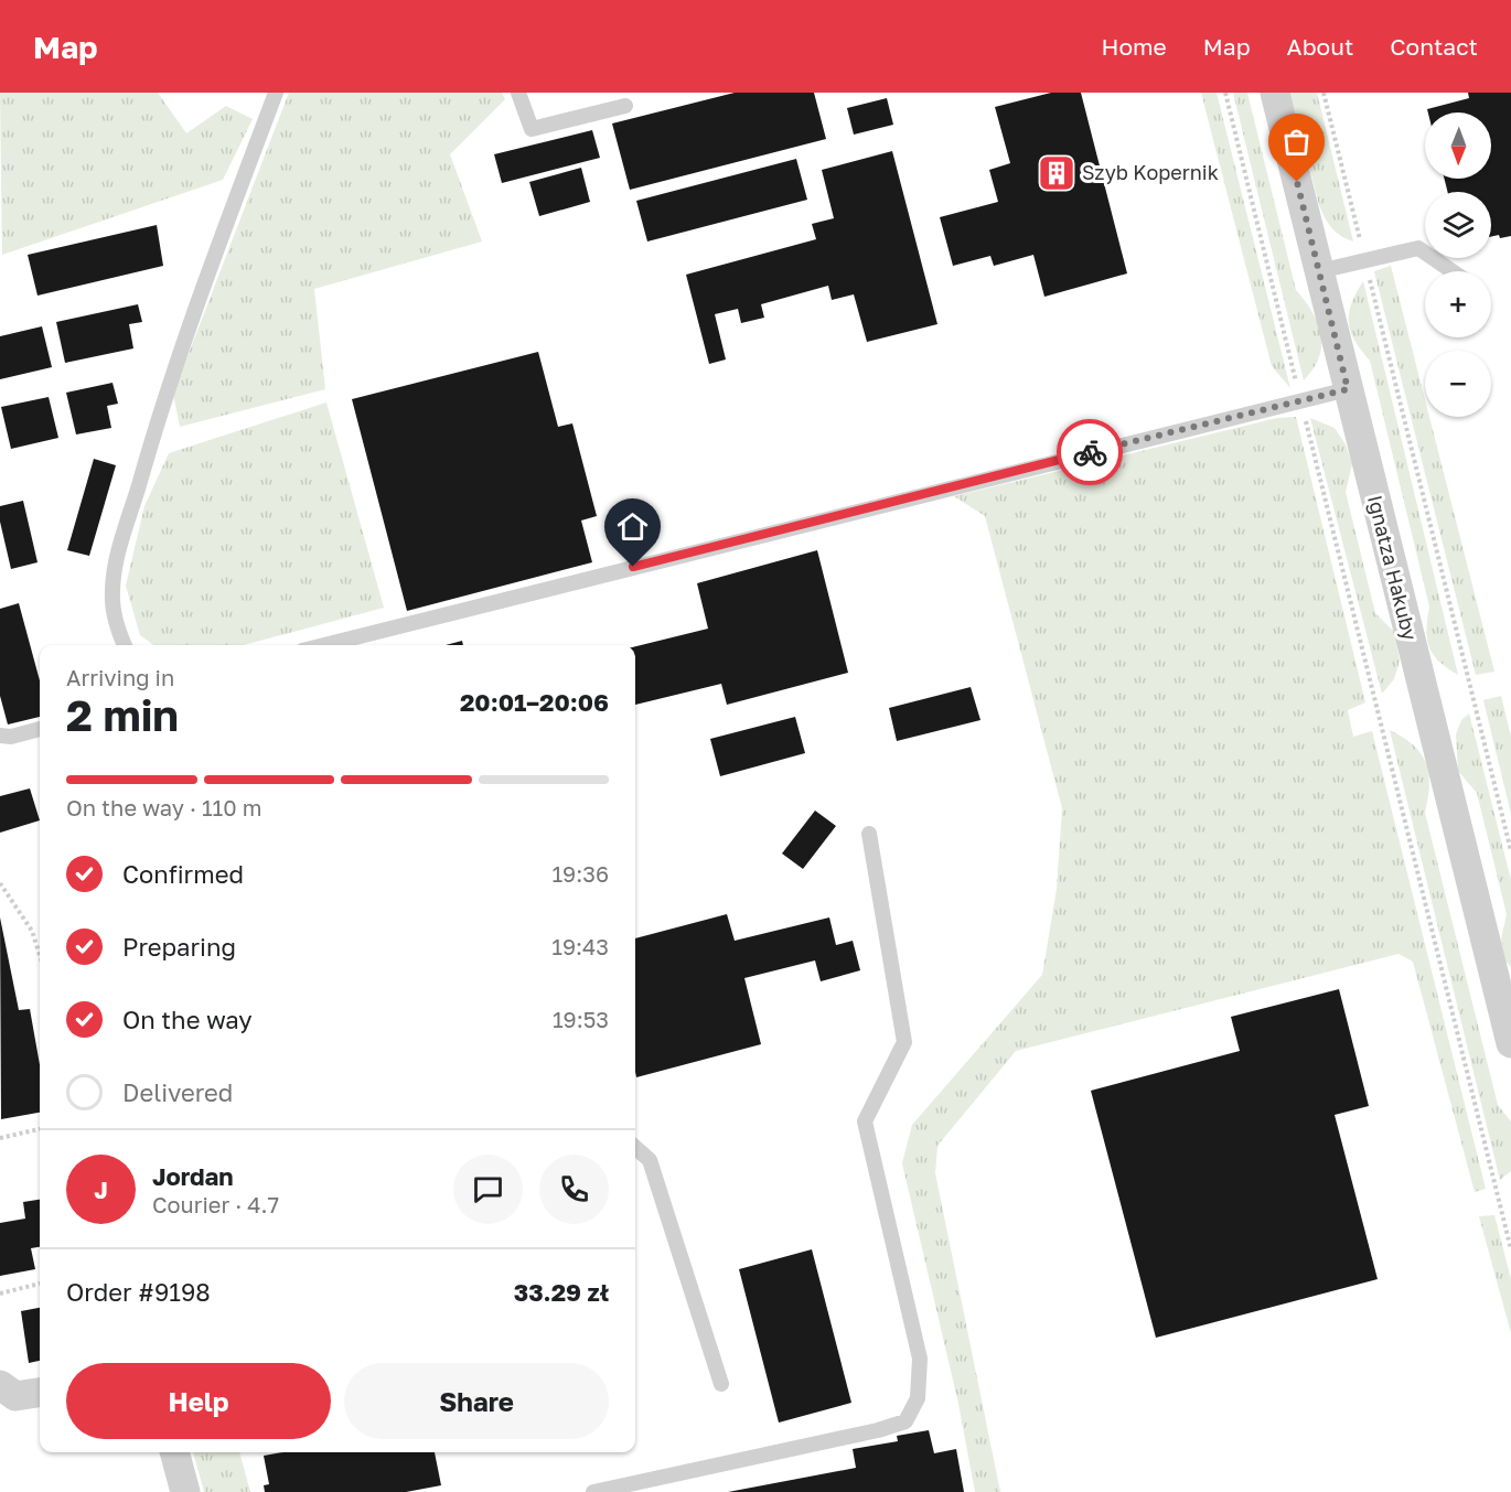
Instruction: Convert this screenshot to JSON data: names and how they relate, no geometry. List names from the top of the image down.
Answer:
{
  "streets": {
    "street": ["Ignatza Hakuby"]
  },
  "places": {
    "building": ["Szyb Kopernik"]
  },
  "north": "bottom",
  "page": {
    "header": "Map",
    "nav": [
      "Home",
      "Map",
      "About",
      "Contact"
    ],
    "map_buttons": ["+", "−"],
    "heading": ["2 min", "Arriving in", "20:01–20:06"],
    "panel": [
      "Jordan",
      "Courier · 4.7",
      "Order #9198",
      "33.29 zł"
    ],
    "bar": "On the way · 110 m",
    "list": [
      ["Confirmed", "19:36"],
      ["Preparing", "19:43"],
      ["On the way", "19:53"],
      "Delivered"
    ],
    "round": "J",
    "buttons": ["Help", "Share"]
  }
}
